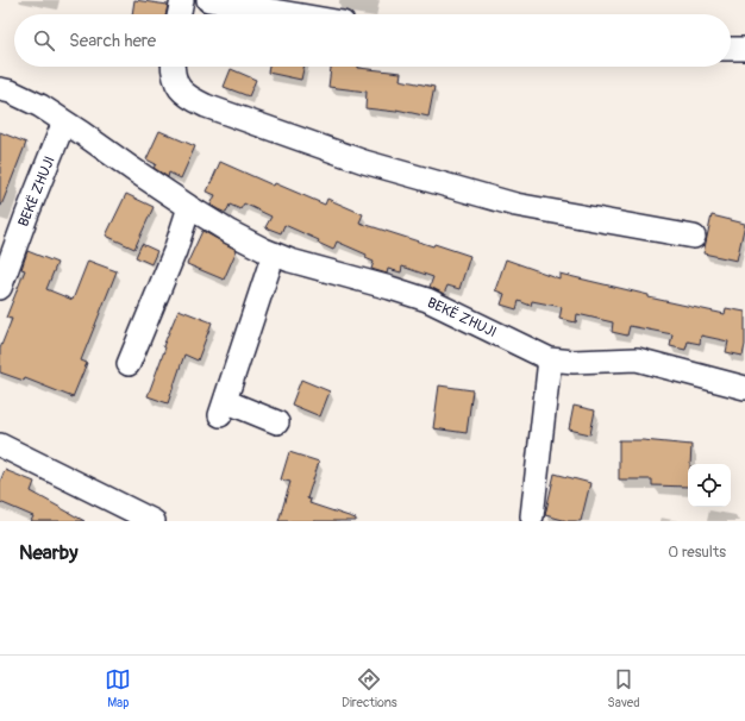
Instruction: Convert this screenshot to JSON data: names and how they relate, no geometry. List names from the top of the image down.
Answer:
{
  "streets": {
    "street": ["BEKË ZHUJI"]
  },
  "page": {
    "search": "Search here",
    "heading": ["Nearby", "0 results"],
    "nav": ["Map", "Directions", "Saved"]
  }
}
